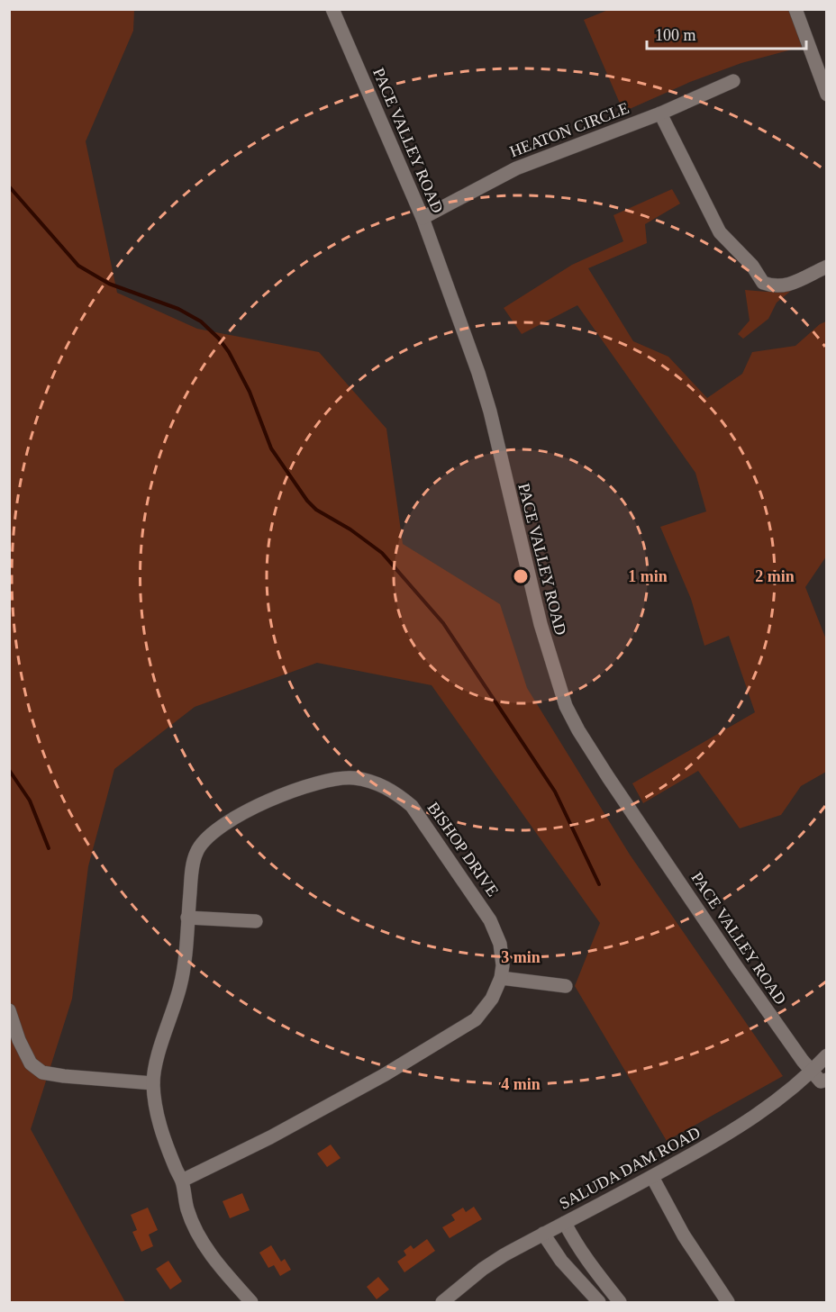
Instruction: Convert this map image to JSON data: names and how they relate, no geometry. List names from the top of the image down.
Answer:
{
  "streets": {
    "street": [
      "HEATON CIRCLE",
      "PACE VALLEY ROAD",
      "BISHOP DRIVE",
      "SALUDA DAM ROAD"
    ]
  },
  "crossings": [
    ["HEATON CIRCLE", "PACE VALLEY ROAD"],
    ["PACE VALLEY ROAD", "SALUDA DAM ROAD"]
  ],
  "scale_bar": "100 m",
  "rings": [
    "1 min",
    "2 min",
    "3 min",
    "4 min"
  ]
}
